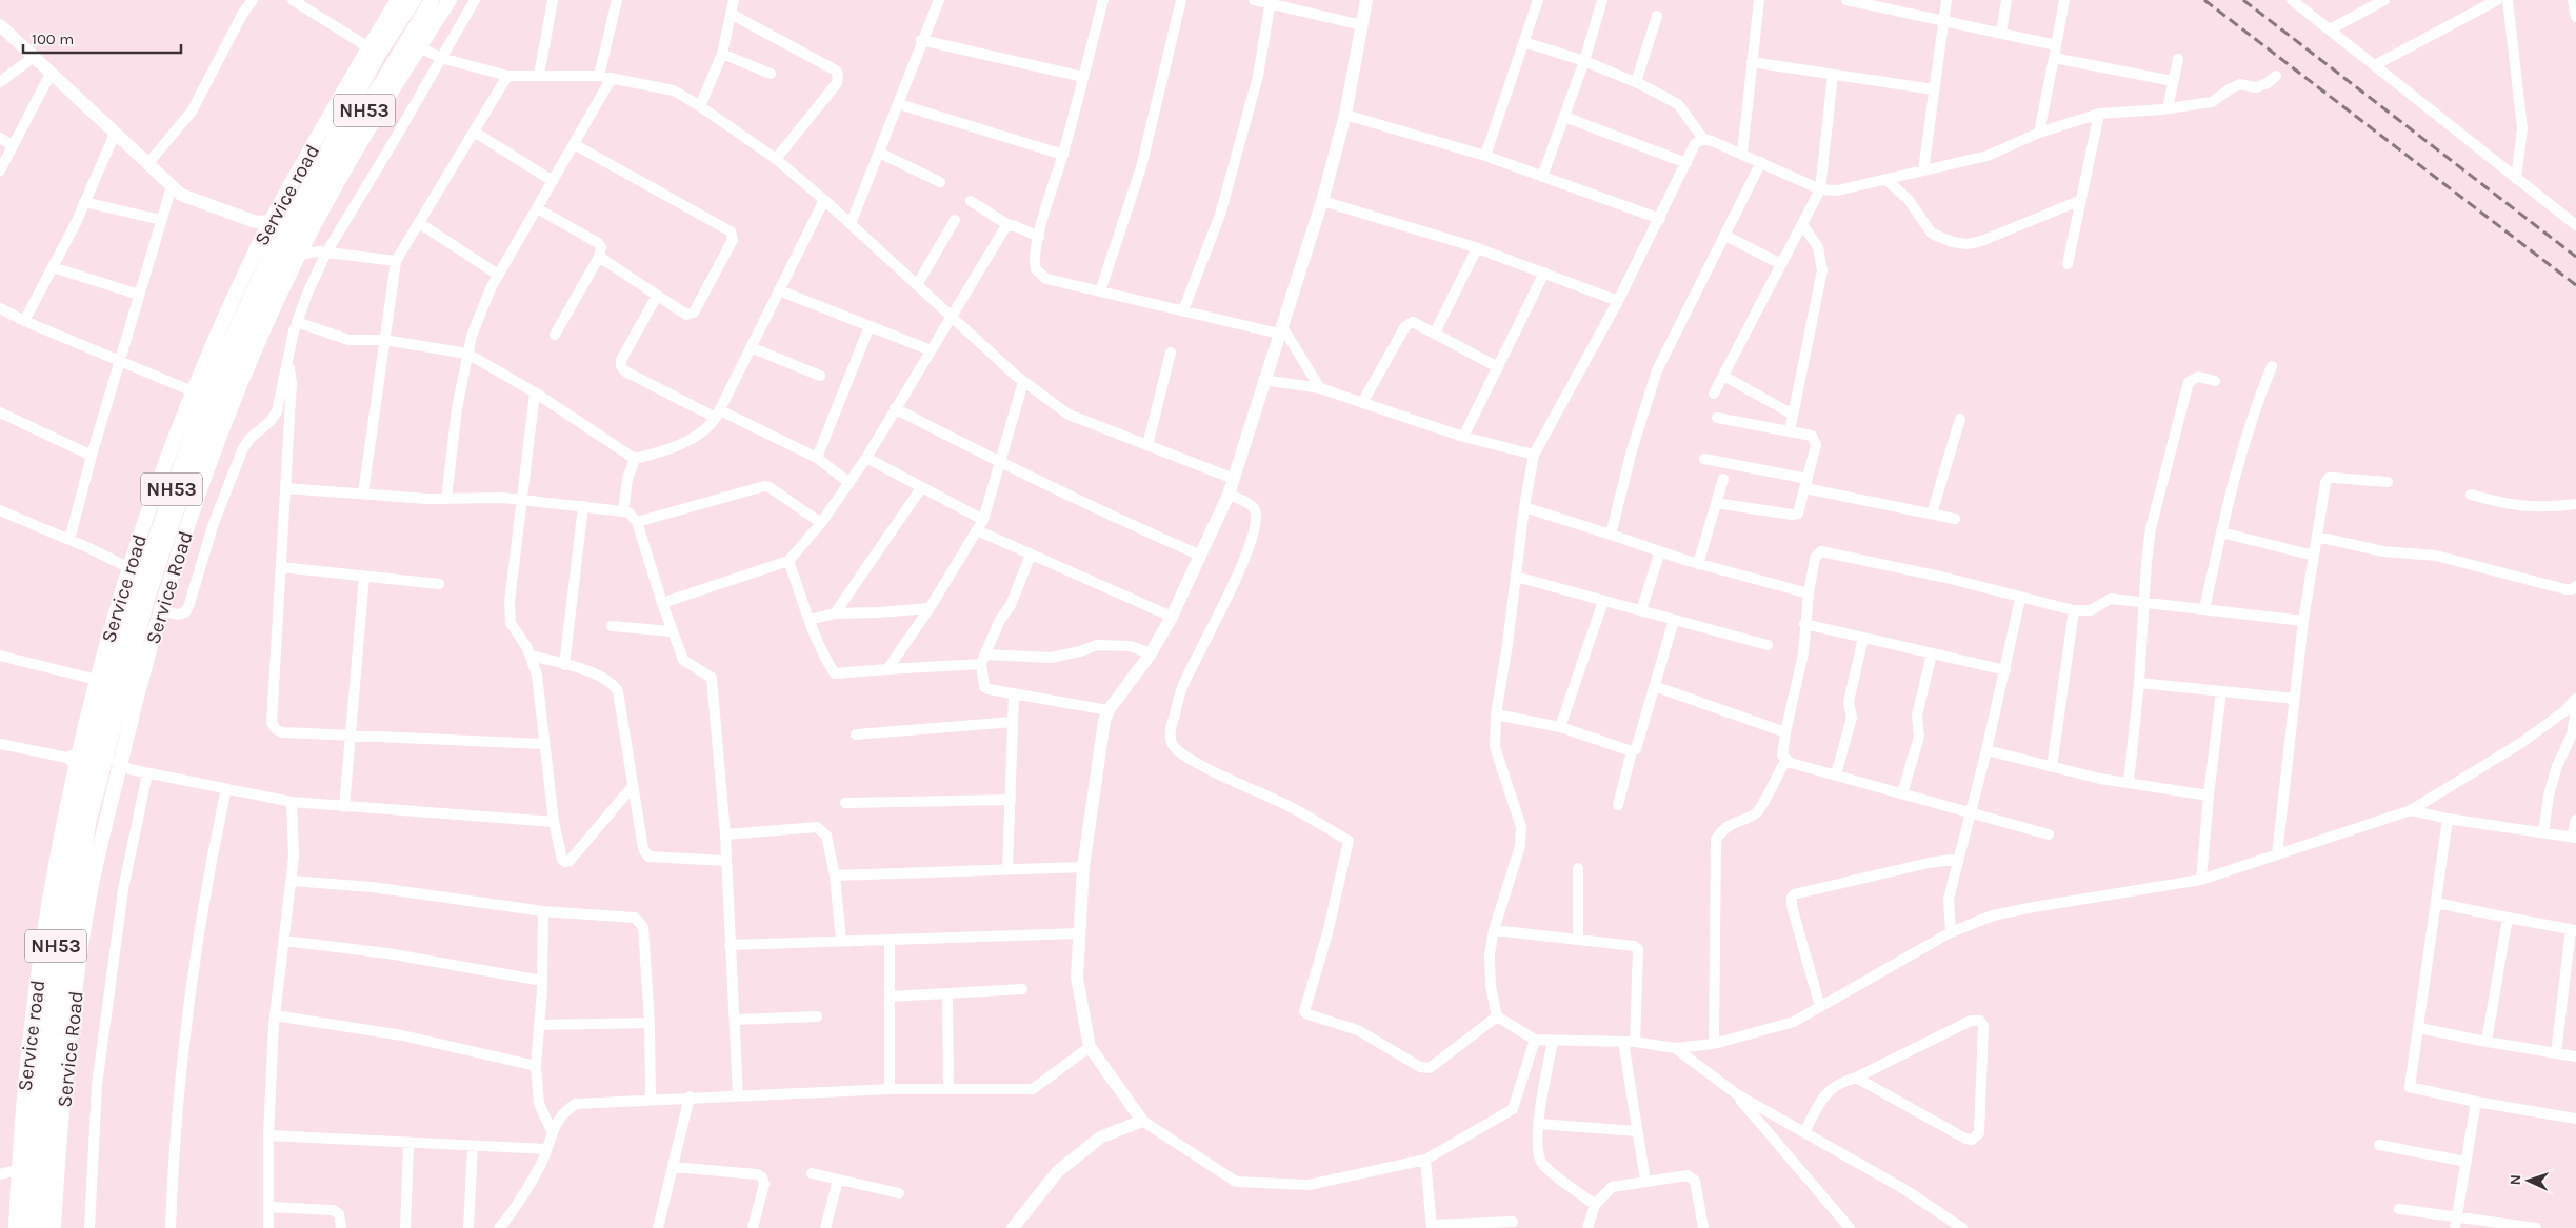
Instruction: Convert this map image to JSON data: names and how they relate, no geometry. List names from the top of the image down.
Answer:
{
  "streets": {
    "highway": ["NH53", "Service road", "Service Road"]
  },
  "scale_bar": "100 m",
  "north": "left"
}
